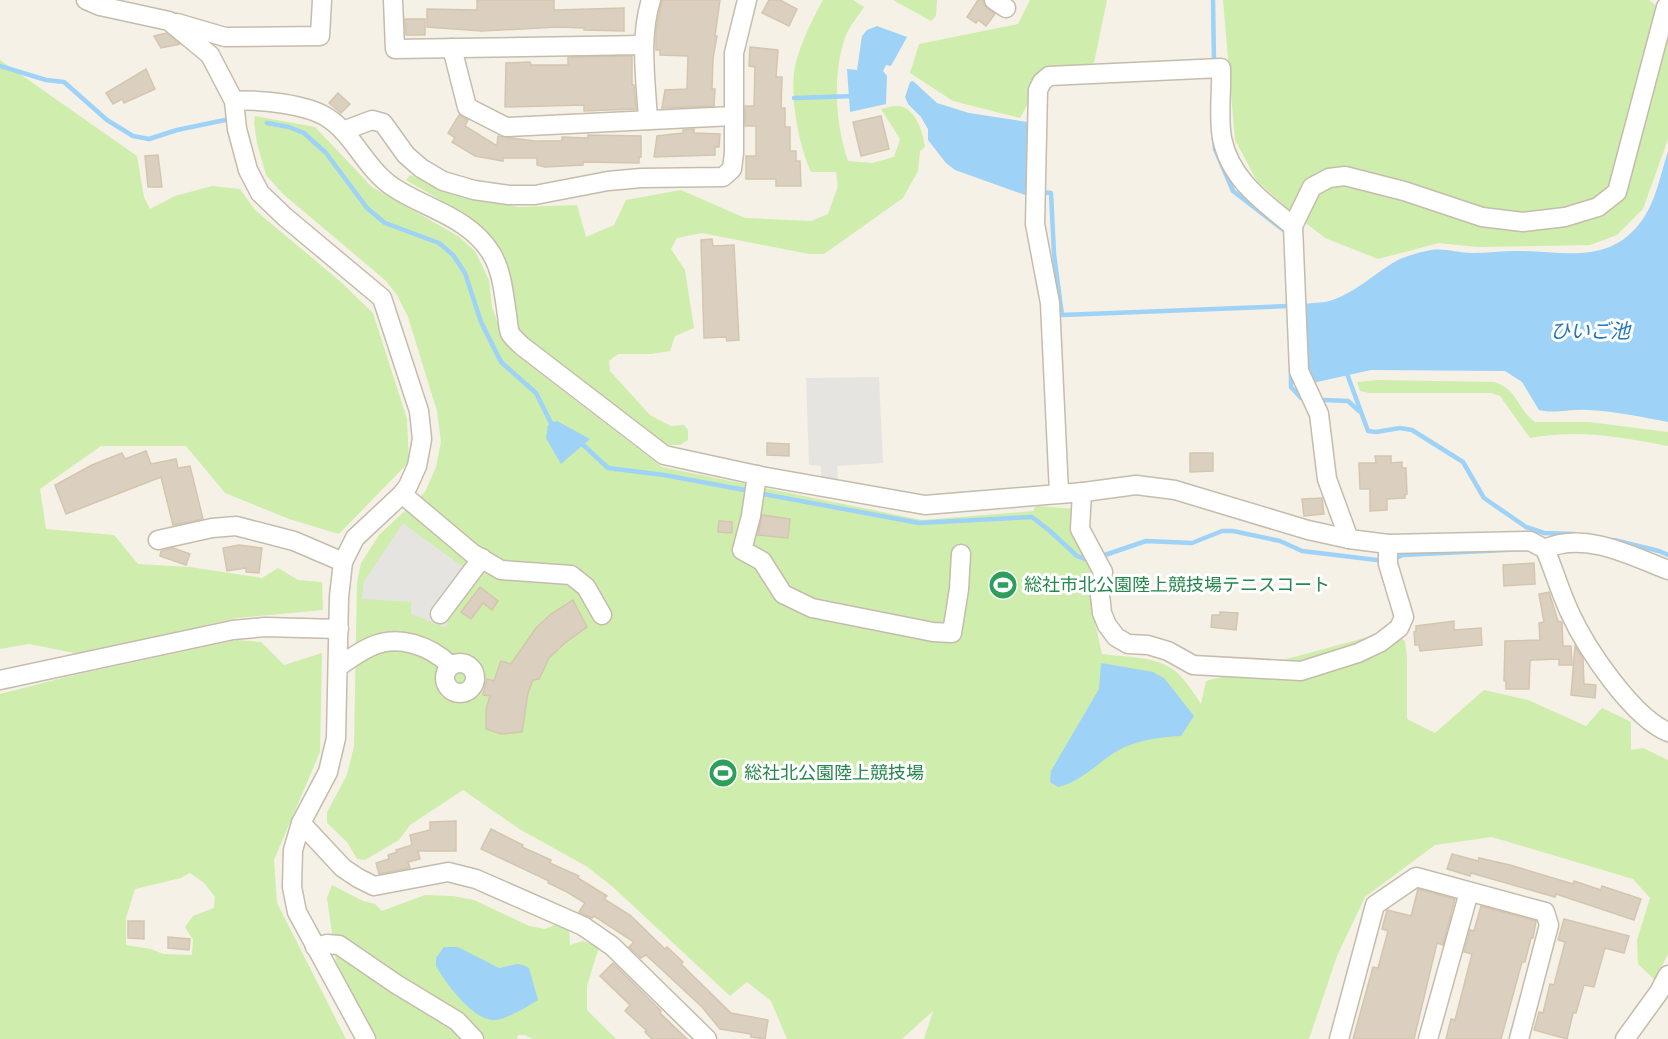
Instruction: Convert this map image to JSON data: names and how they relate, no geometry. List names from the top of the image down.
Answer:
{
  "water": ["ひいご池"],
  "places": {
    "sports": ["総社市北公園陸上競技場テニスコート", "総社北公園陸上競技場"]
  }
}
